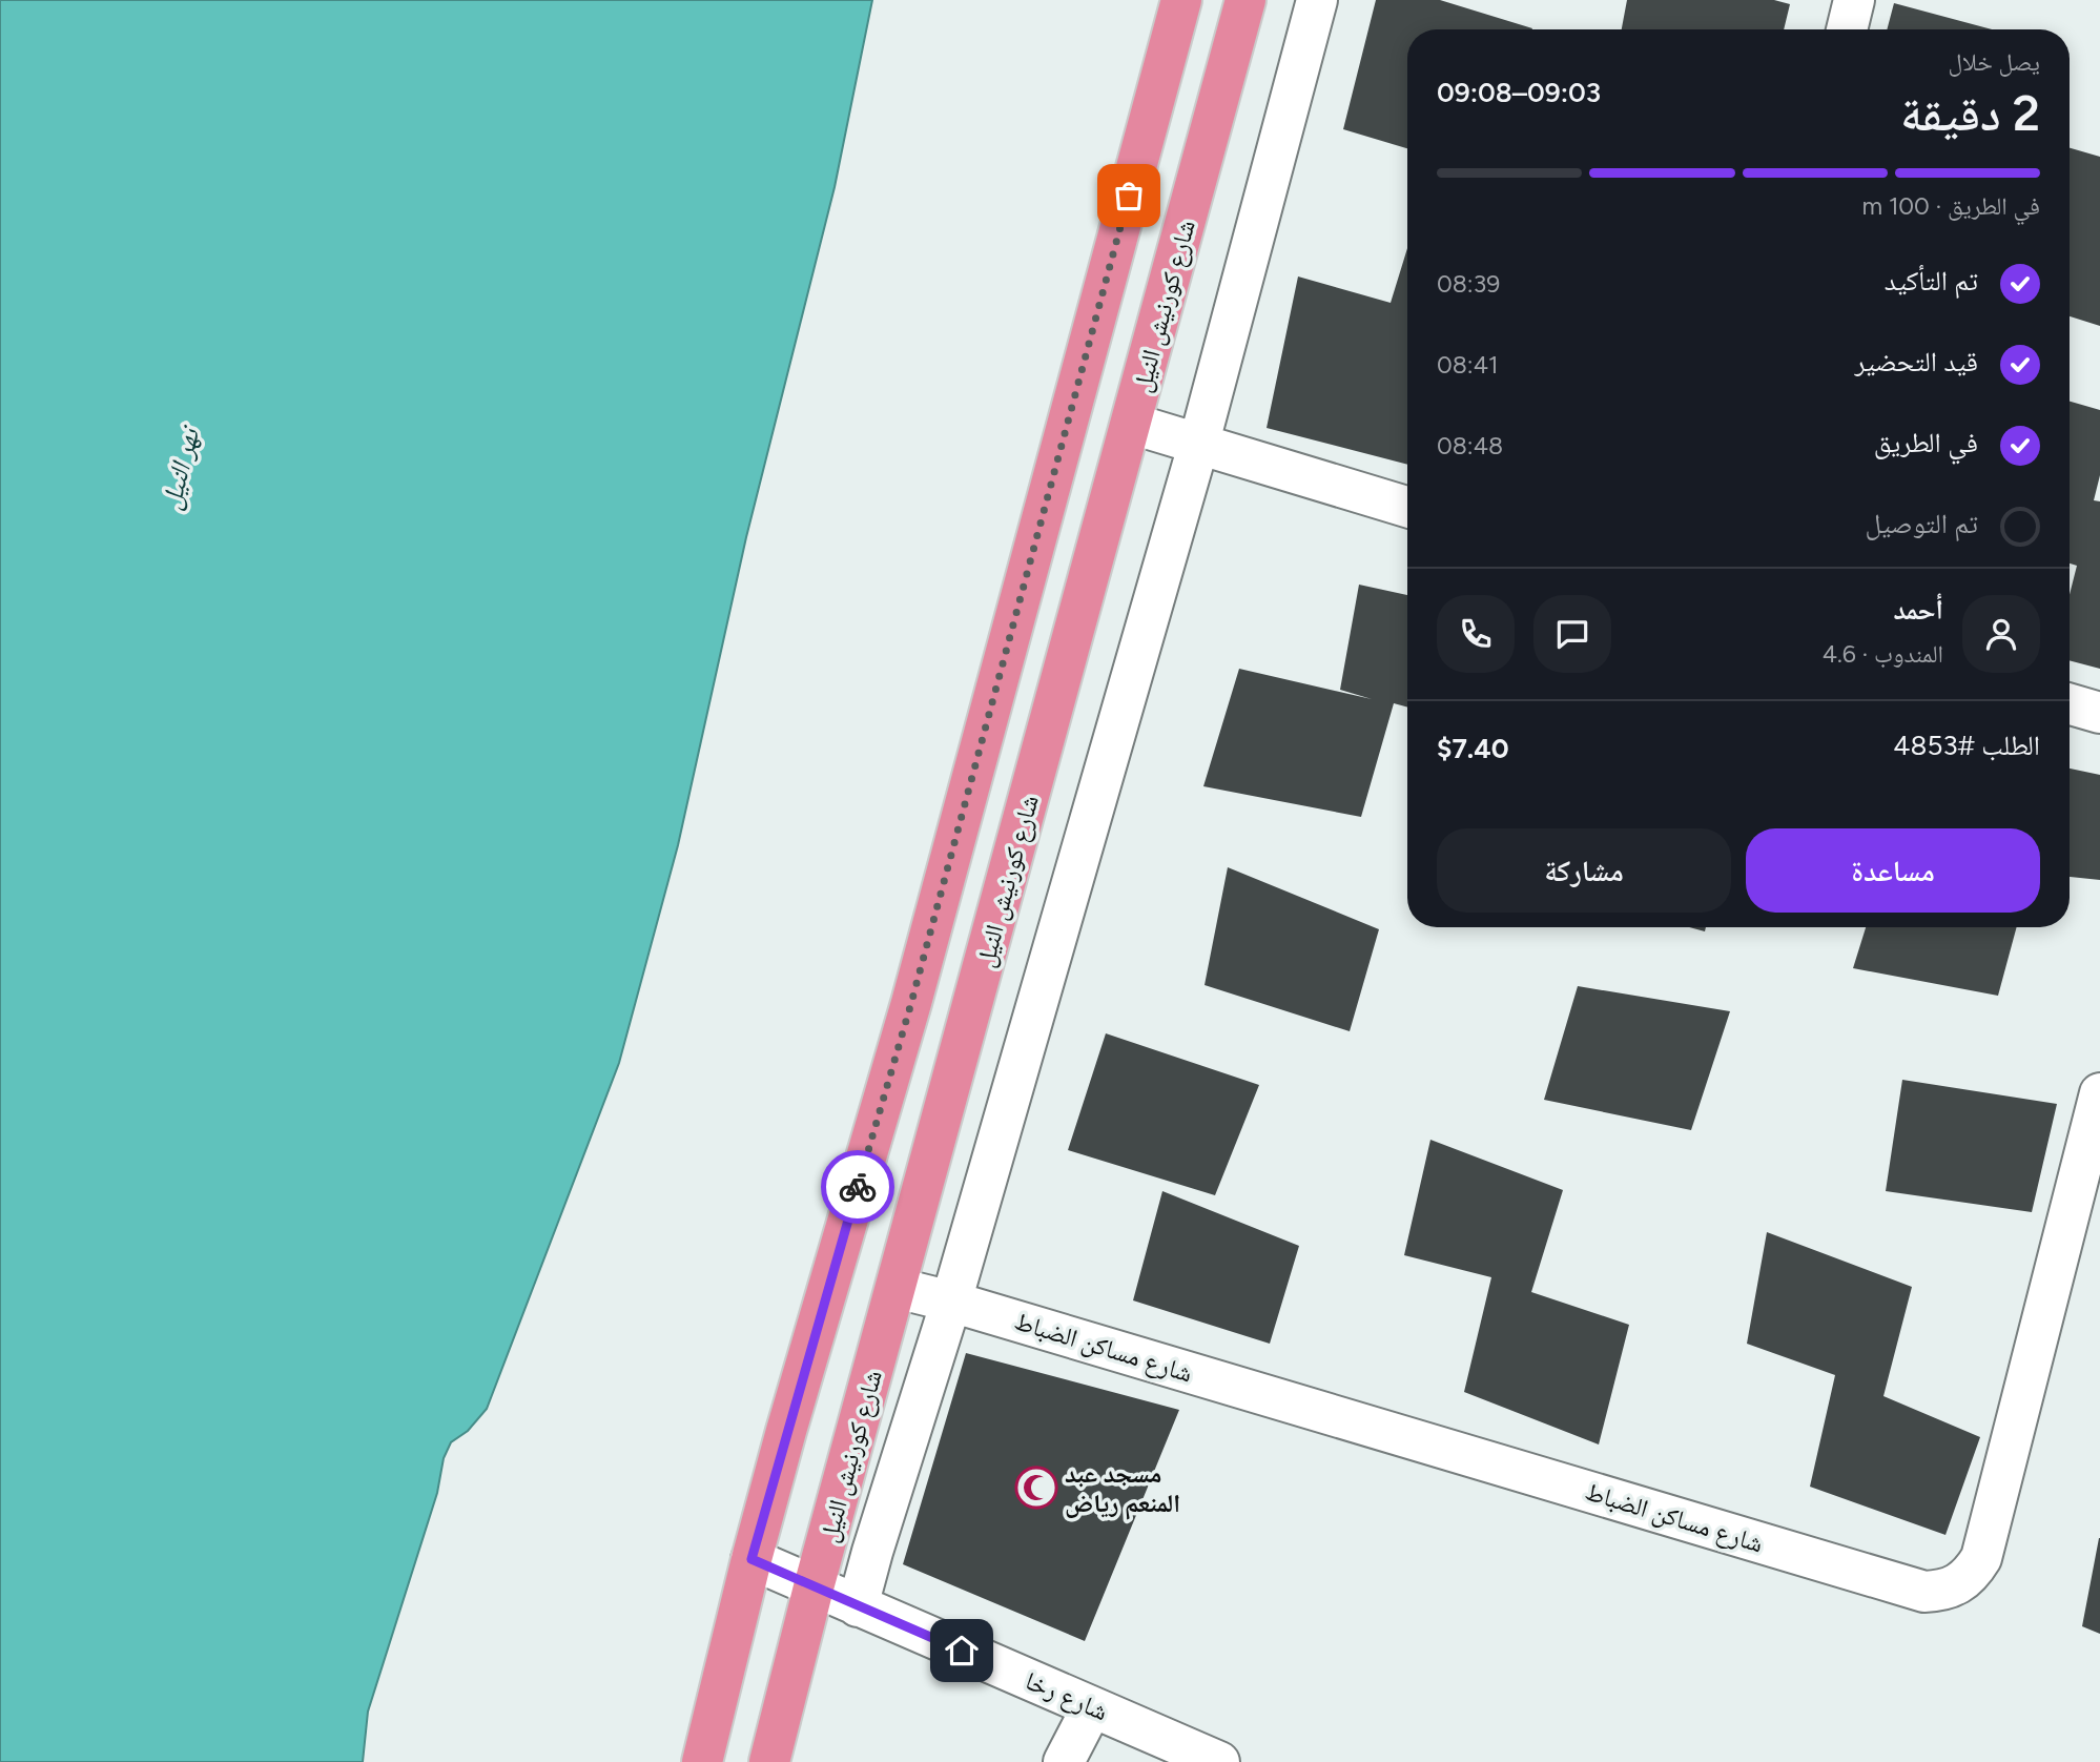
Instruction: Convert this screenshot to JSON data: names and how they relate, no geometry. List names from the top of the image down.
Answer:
{
  "streets": {
    "highway": ["شارع كورنيش النيل"],
    "street": ["شارع مساكن الضباط", "شارع رخا"]
  },
  "crossings": [
    ["شارع كورنيش النيل", "شارع مساكن الضباط"],
    ["شارع كورنيش النيل", "شارع رخا"]
  ],
  "water": ["نهر النيل"],
  "places": {
    "mosque": ["مسجد عبد المنعم رياض"]
  },
  "page": {
    "heading": ["2 دقيقة", "يصل خلال", "09:03–09:08"],
    "panel": [
      "أحمد",
      "المندوب · 4.6",
      "الطلب #4853",
      "$7.40"
    ],
    "bar": "في الطريق · 100 m",
    "list": [
      ["تم التأكيد", "08:39"],
      ["قيد التحضير", "08:41"],
      ["في الطريق", "08:48"],
      "تم التوصيل"
    ],
    "buttons": ["مساعدة", "مشاركة"]
  }
}
